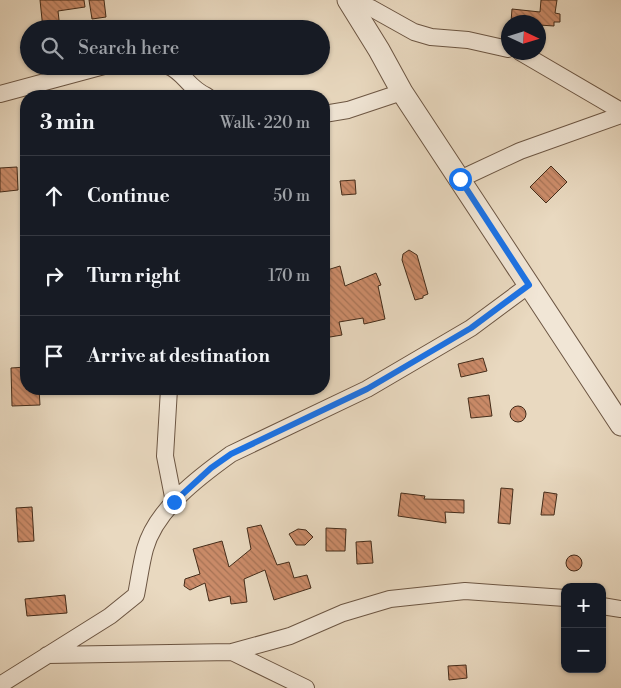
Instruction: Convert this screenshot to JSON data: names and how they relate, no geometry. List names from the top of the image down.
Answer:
{
  "north": "right",
  "page": {
    "search": "Search here",
    "heading": ["3 min", "Walk · 220 m"],
    "list": [
      ["Continue", "50 m"],
      ["Turn right", "170 m"],
      "Arrive at destination"
    ],
    "map_buttons": ["+", "−"]
  }
}
